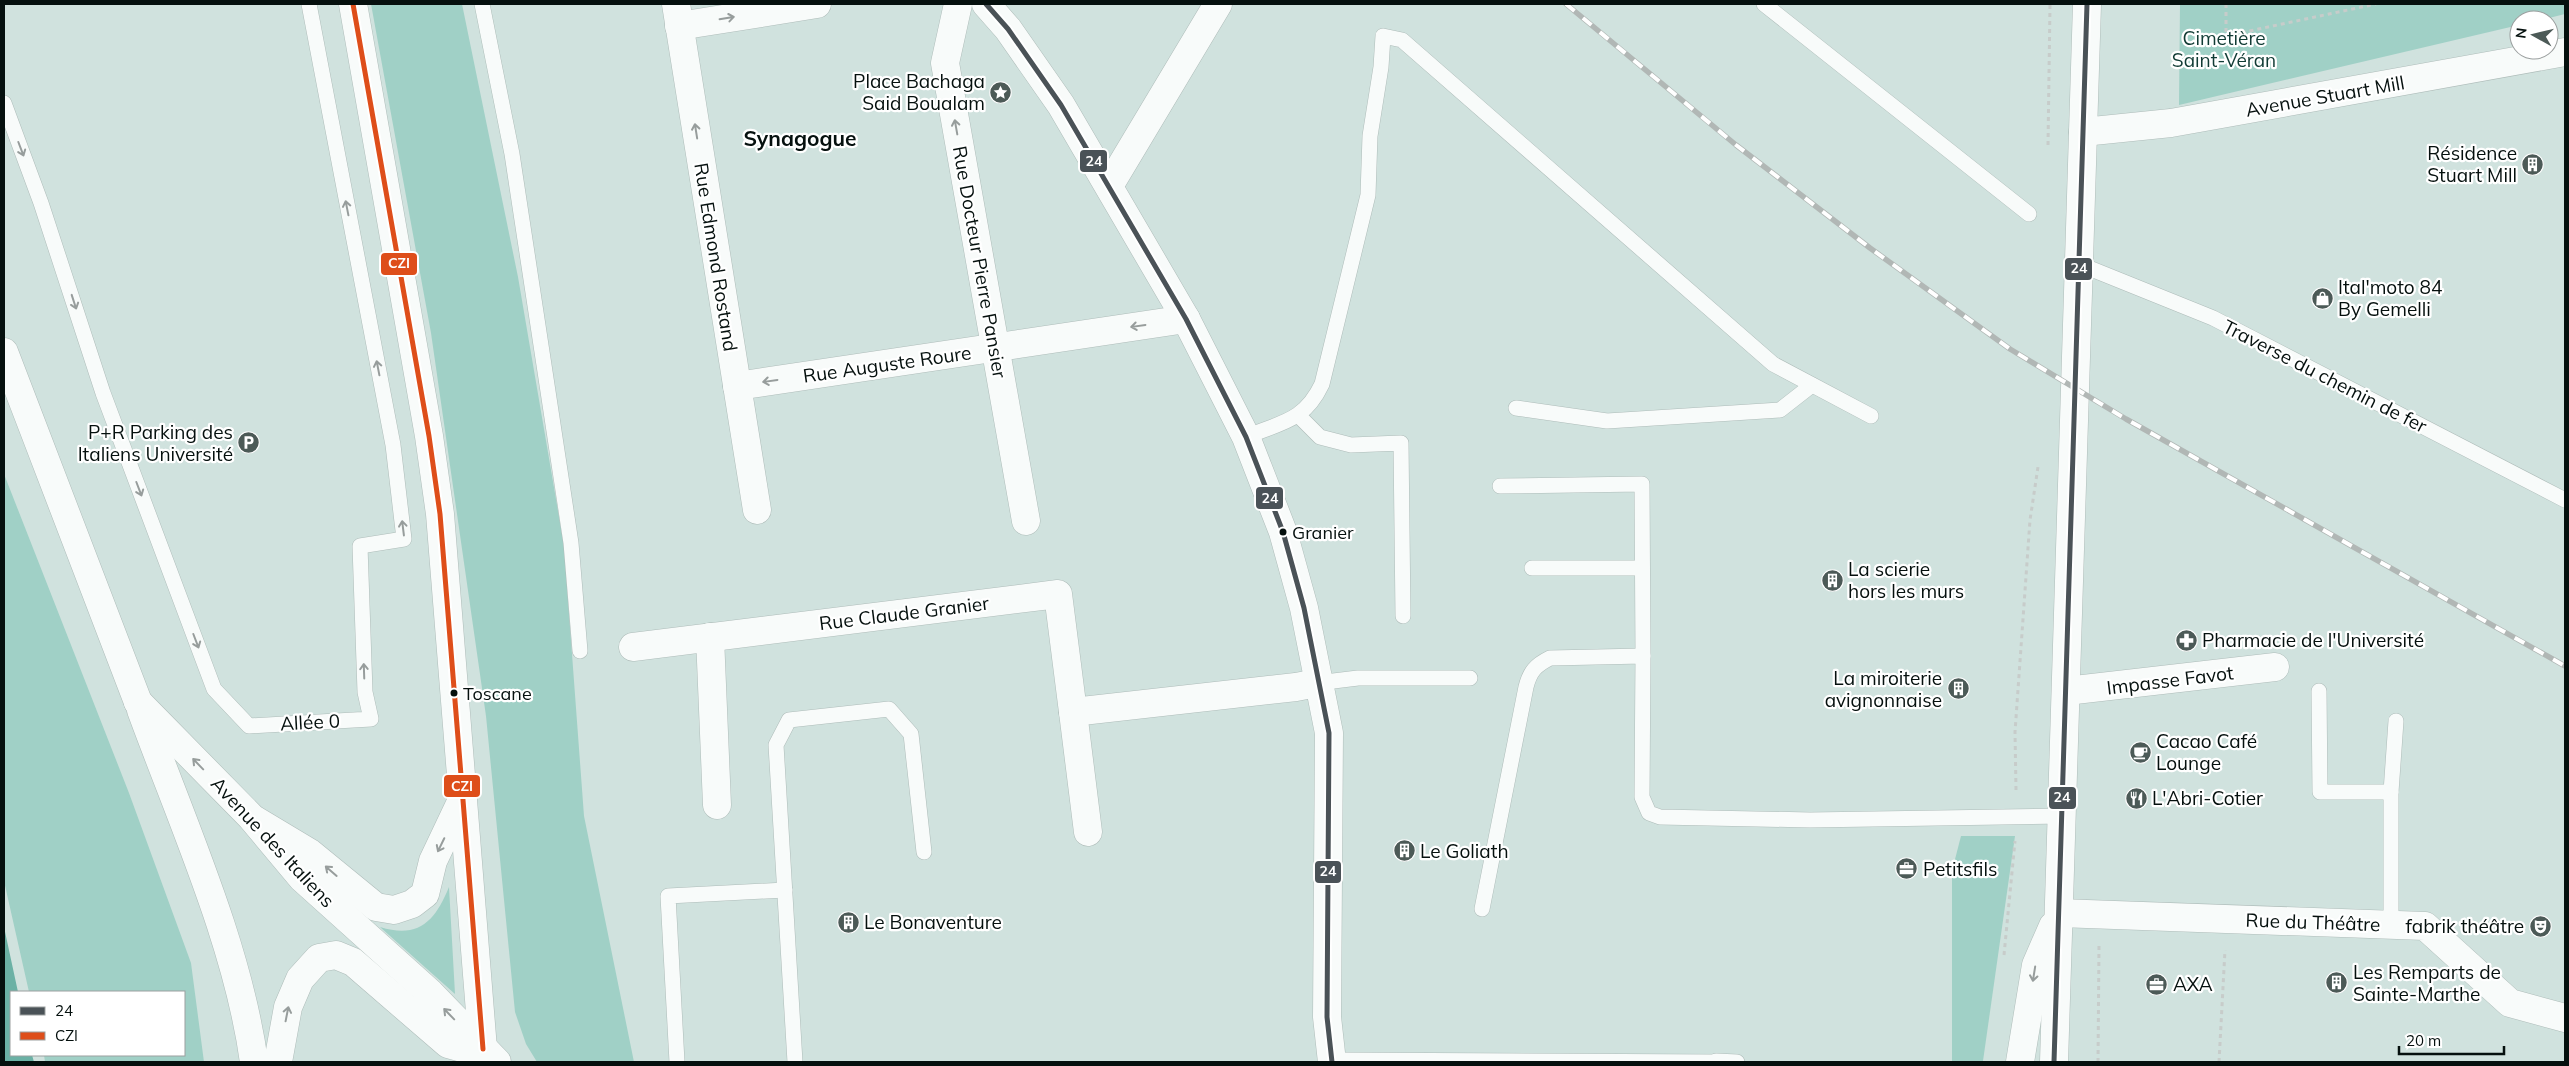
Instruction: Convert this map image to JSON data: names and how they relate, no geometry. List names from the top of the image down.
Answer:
{
  "streets": {
    "main road": [
      "Avenue Stuart Mill",
      "Rue Edmond Rostand",
      "Rue Docteur Pierre Pansier",
      "Rue Auguste Roure",
      "Rue Claude Granier",
      "Impasse Favot",
      "Avenue des Italiens",
      "Rue du Théâtre"
    ],
    "lane": ["Traverse du chemin de fer", "Allée 0"]
  },
  "crossings": [
    ["Rue Edmond Rostand", "Rue Auguste Roure"],
    ["Rue Docteur Pierre Pansier", "Rue Auguste Roure"]
  ],
  "one_way": ["Rue Edmond Rostand", "Rue Auguste Roure", "Avenue des Italiens"],
  "districts": ["Synagogue"],
  "parks": ["Cimetière Saint-Véran"],
  "places": {
    "place": ["Place Bachaga Said Boualam"],
    "building": [
      "Résidence Stuart Mill",
      "La scierie hors les murs",
      "La miroiterie avignonnaise",
      "Le Goliath",
      "Le Bonaventure",
      "Les Remparts de Sainte-Marthe"
    ],
    "shop": ["Ital'moto 84 By Gemelli"],
    "parking": ["P+R Parking des Italiens Université"],
    "other": ["Granier", "Toscane"],
    "pharmacy": ["Pharmacie de l'Université"],
    "cafe": ["Cacao Café Lounge"],
    "restaurant": ["L'Abri-Cotier"],
    "office": ["Petitsfils", "AXA"],
    "theatre": ["fabrik théâtre"]
  },
  "lines": ["transit line 24", "transit line CZI"],
  "legend": ["24", "CZI"],
  "scale_bar": "20 m",
  "north": "left"
}
